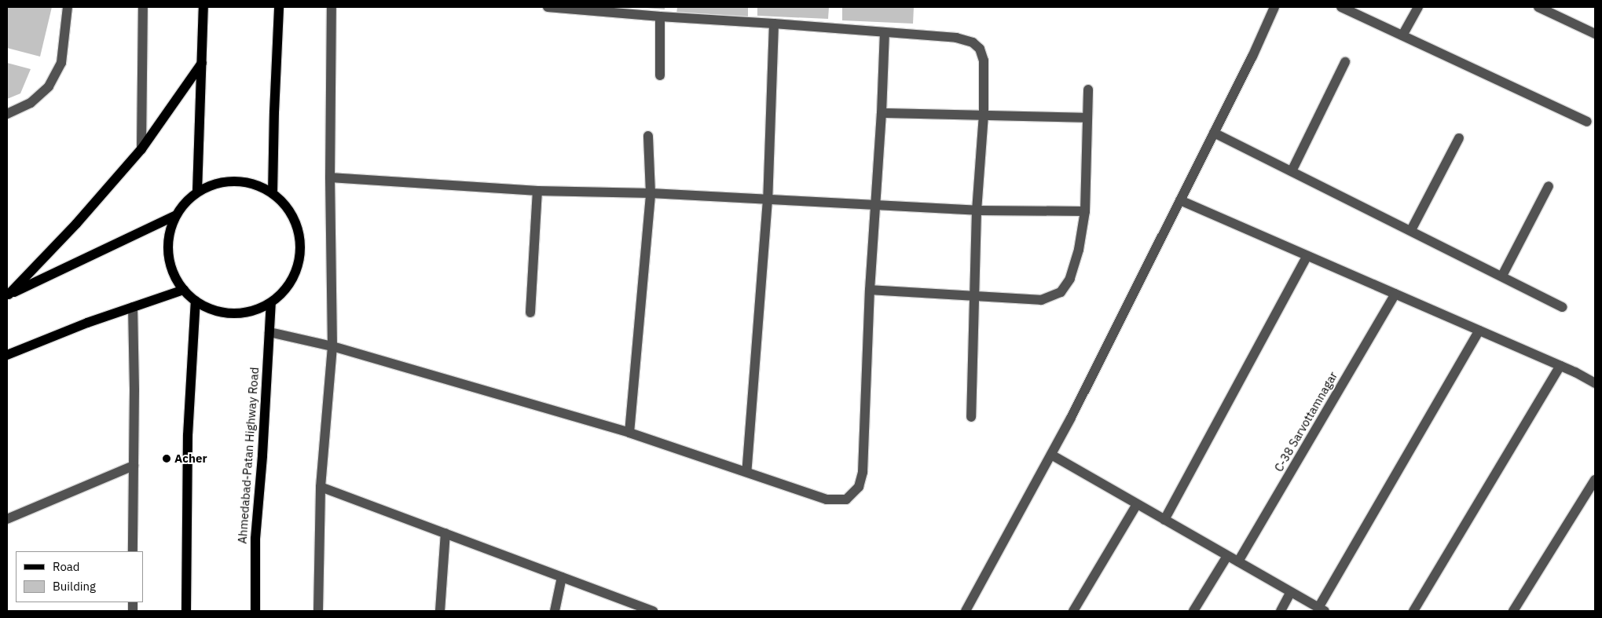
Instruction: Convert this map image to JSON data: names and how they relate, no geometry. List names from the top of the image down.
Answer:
{
  "streets": {
    "main road": ["Ahmedabad-Patan Highway Road"],
    "street": ["C-38 Sarvottamnagar"]
  },
  "places": ["Acher"],
  "legend": ["Road", "Building"]
}
